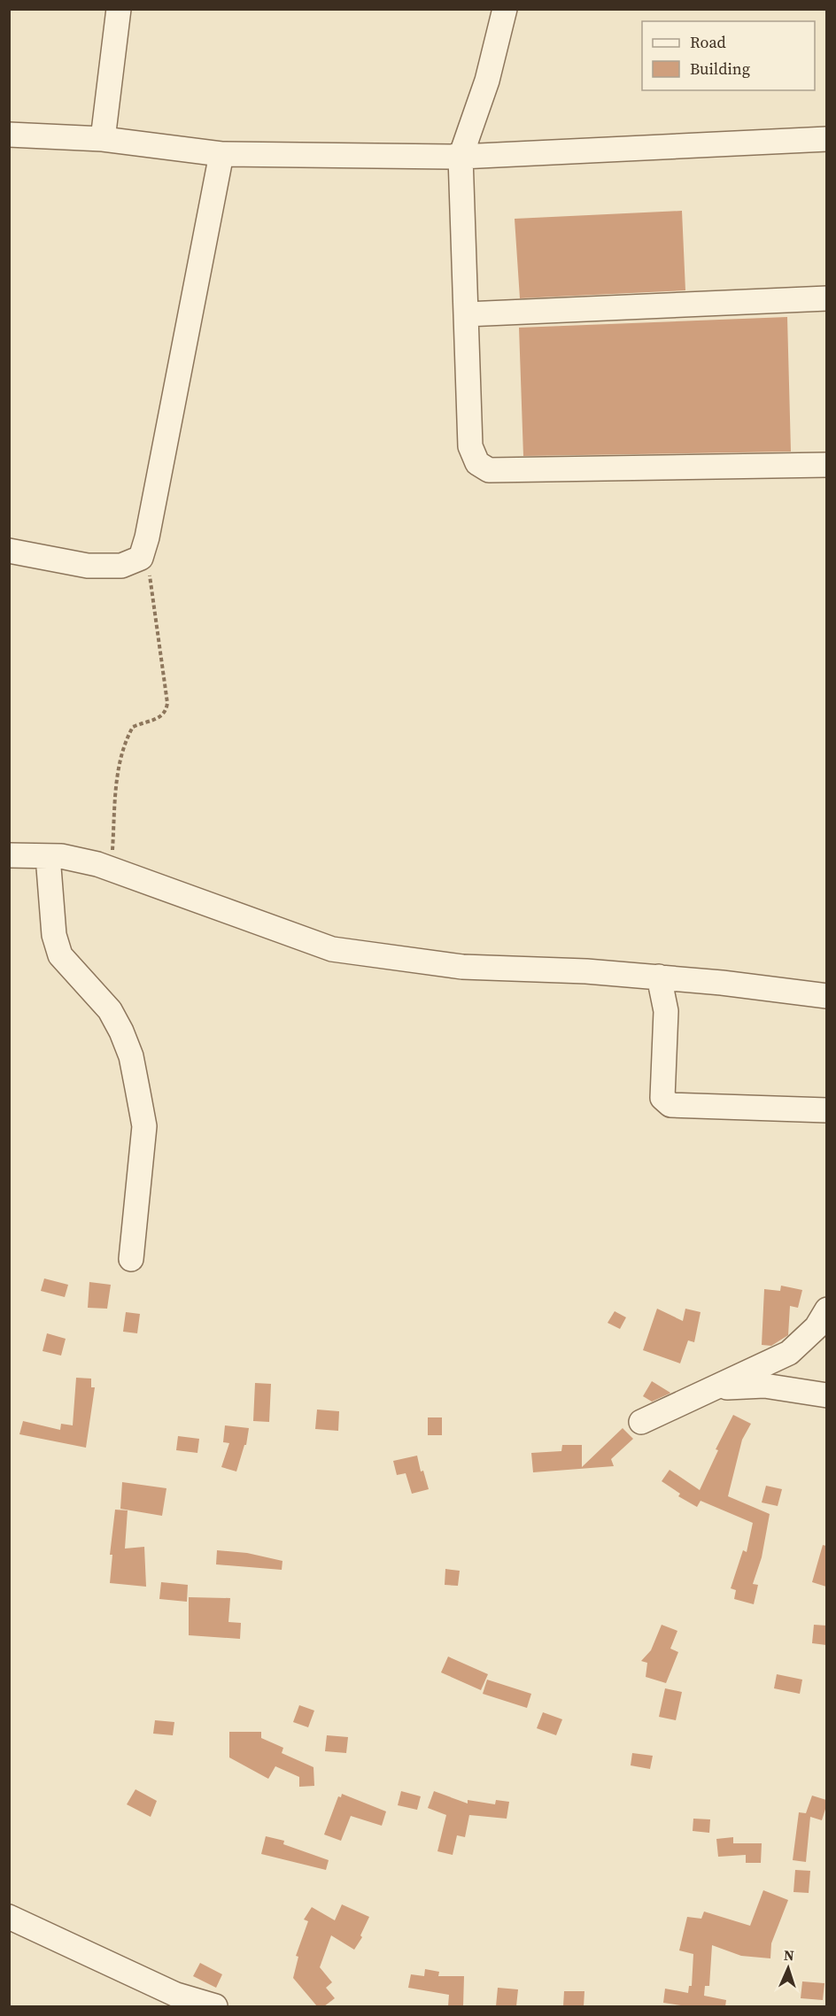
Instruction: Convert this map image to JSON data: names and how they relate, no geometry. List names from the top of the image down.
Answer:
{
  "legend": ["Road", "Building"],
  "north": "top"
}
